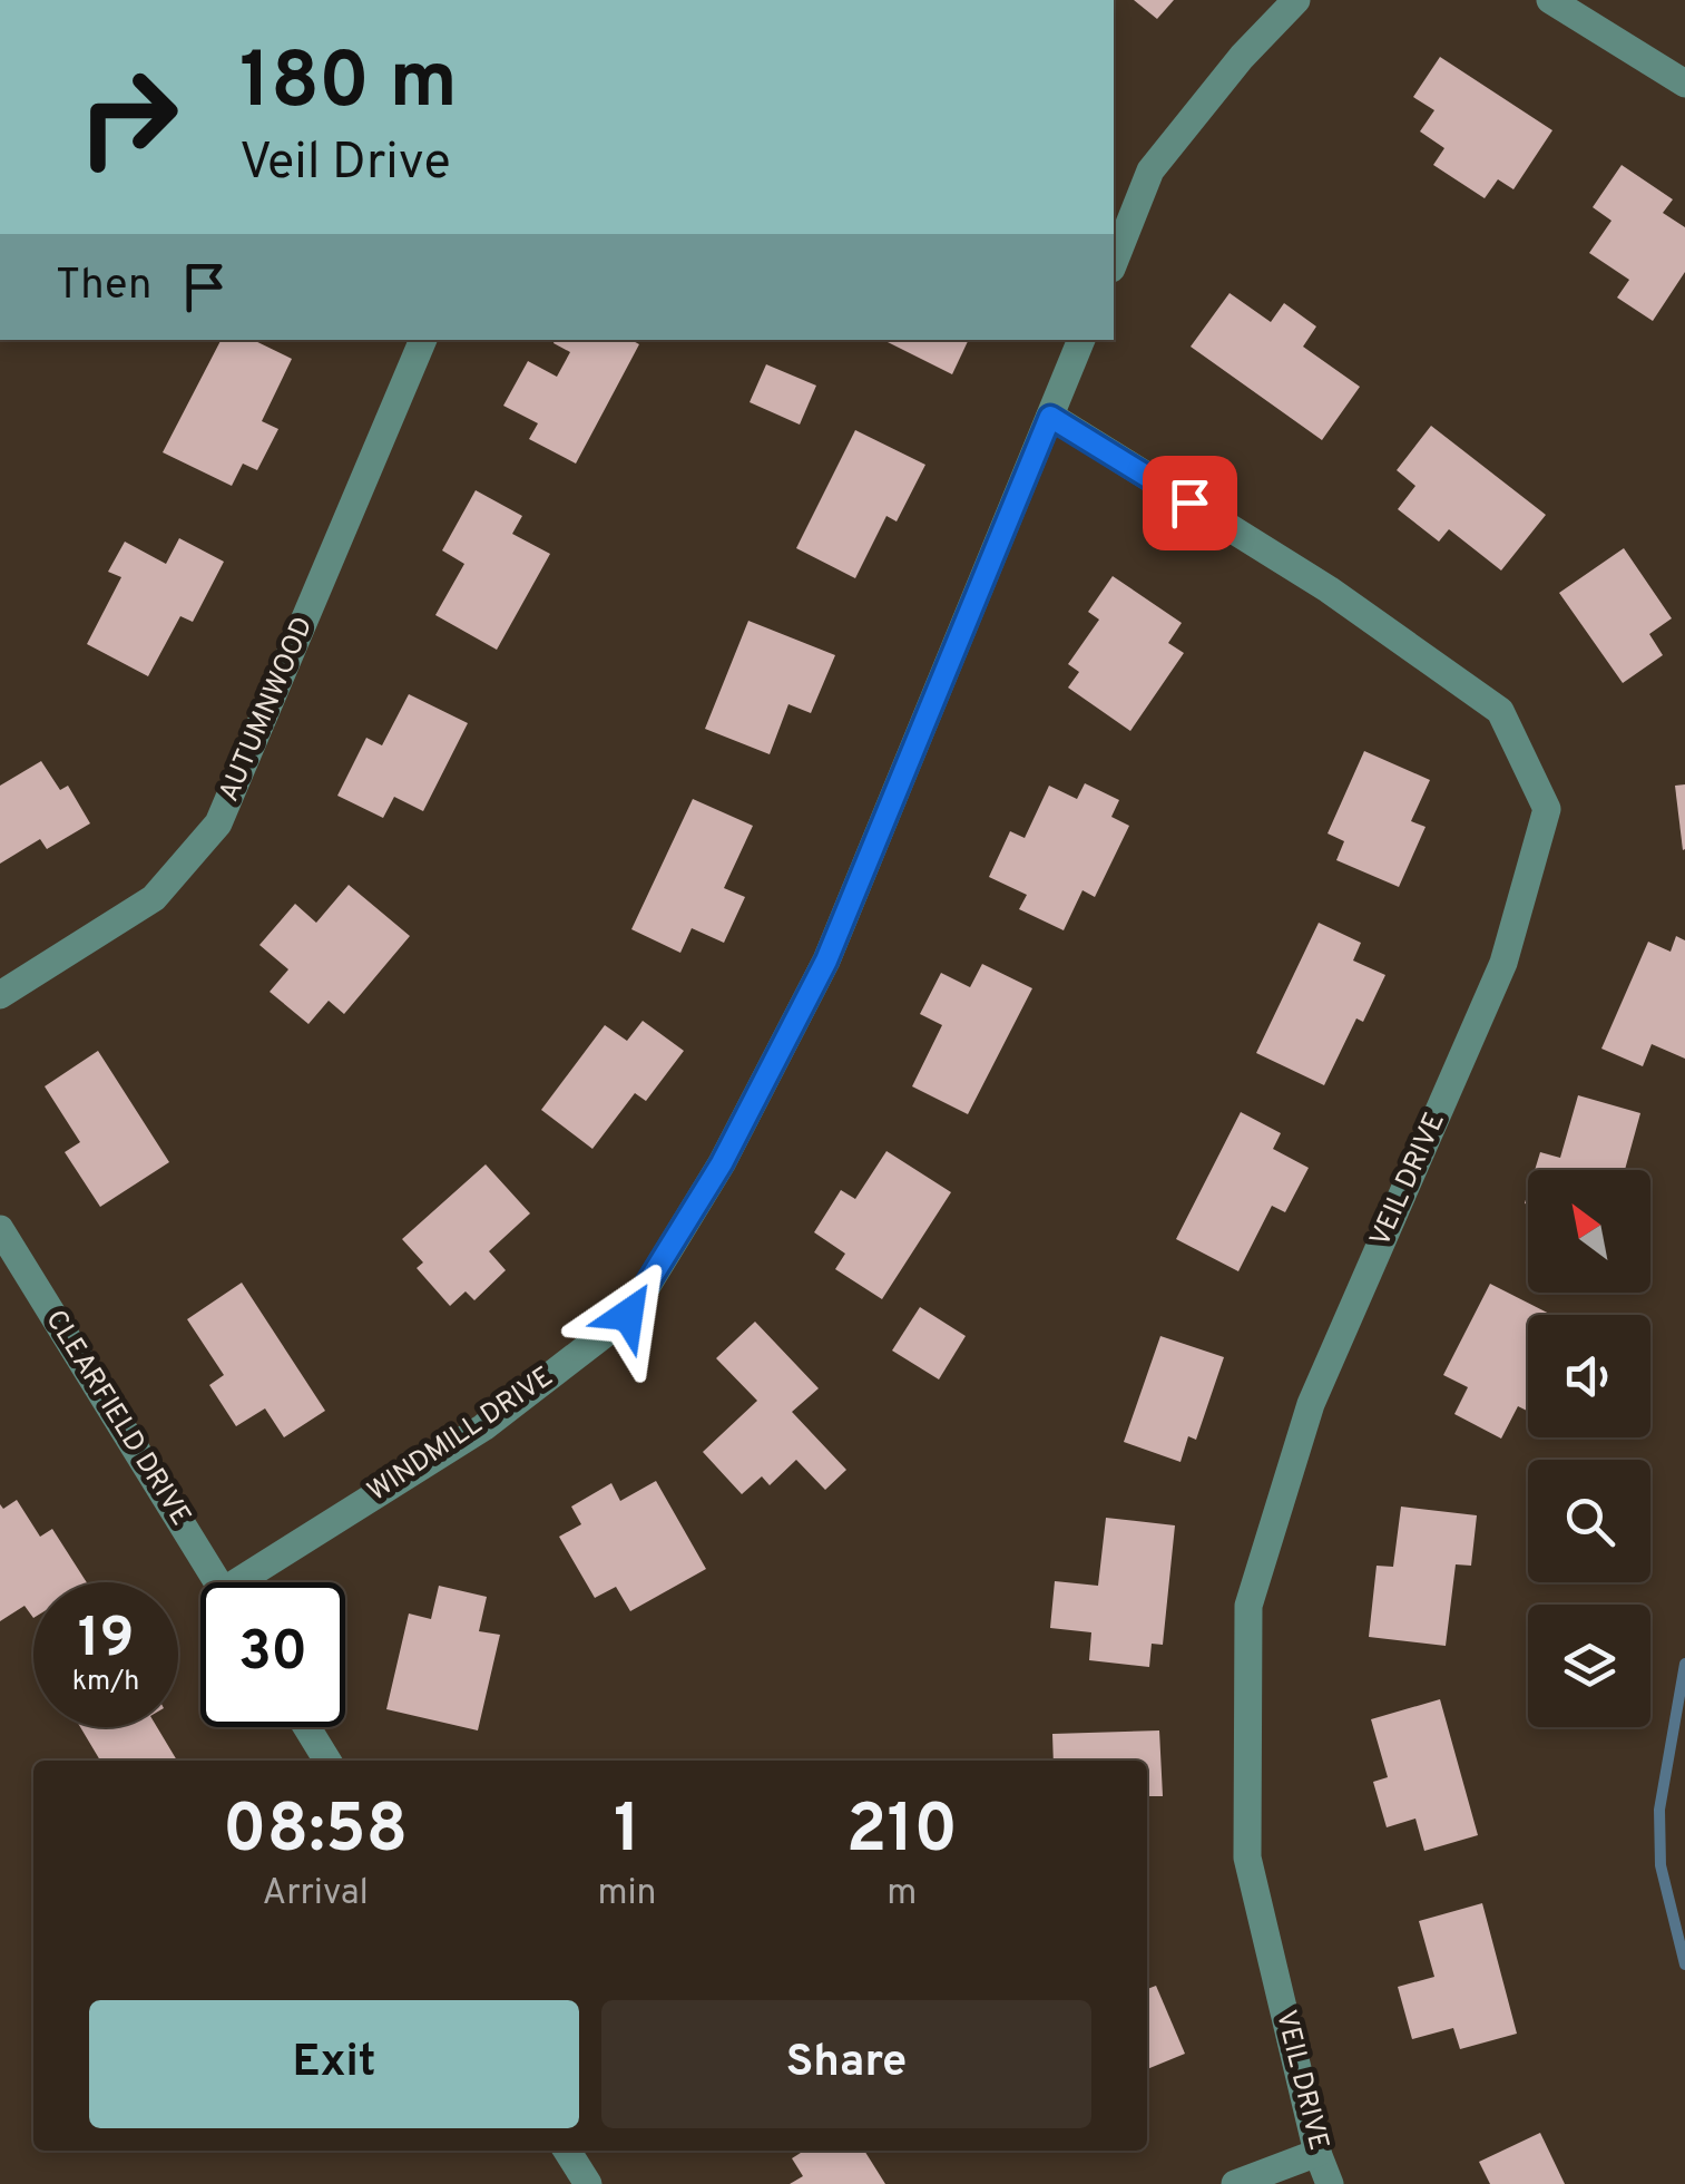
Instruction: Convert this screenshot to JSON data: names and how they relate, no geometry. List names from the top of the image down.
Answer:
{
  "streets": {
    "street": [
      "AUTUMNWOOD",
      "VEIL DRIVE",
      "CLEARFIELD DRIVE",
      "WINDMILL DRIVE"
    ]
  },
  "crossings": [
    ["VEIL DRIVE", "WINDMILL DRIVE"]
  ],
  "north": "top left",
  "page": {
    "turn": ["180 m", "Veil Drive"],
    "then": "Then",
    "speed": "19 km/h",
    "limit": "30",
    "eta": [
      "08:58",
      "Arrival",
      "1",
      "min",
      "210",
      "m"
    ],
    "buttons": ["Exit", "Share"]
  }
}
